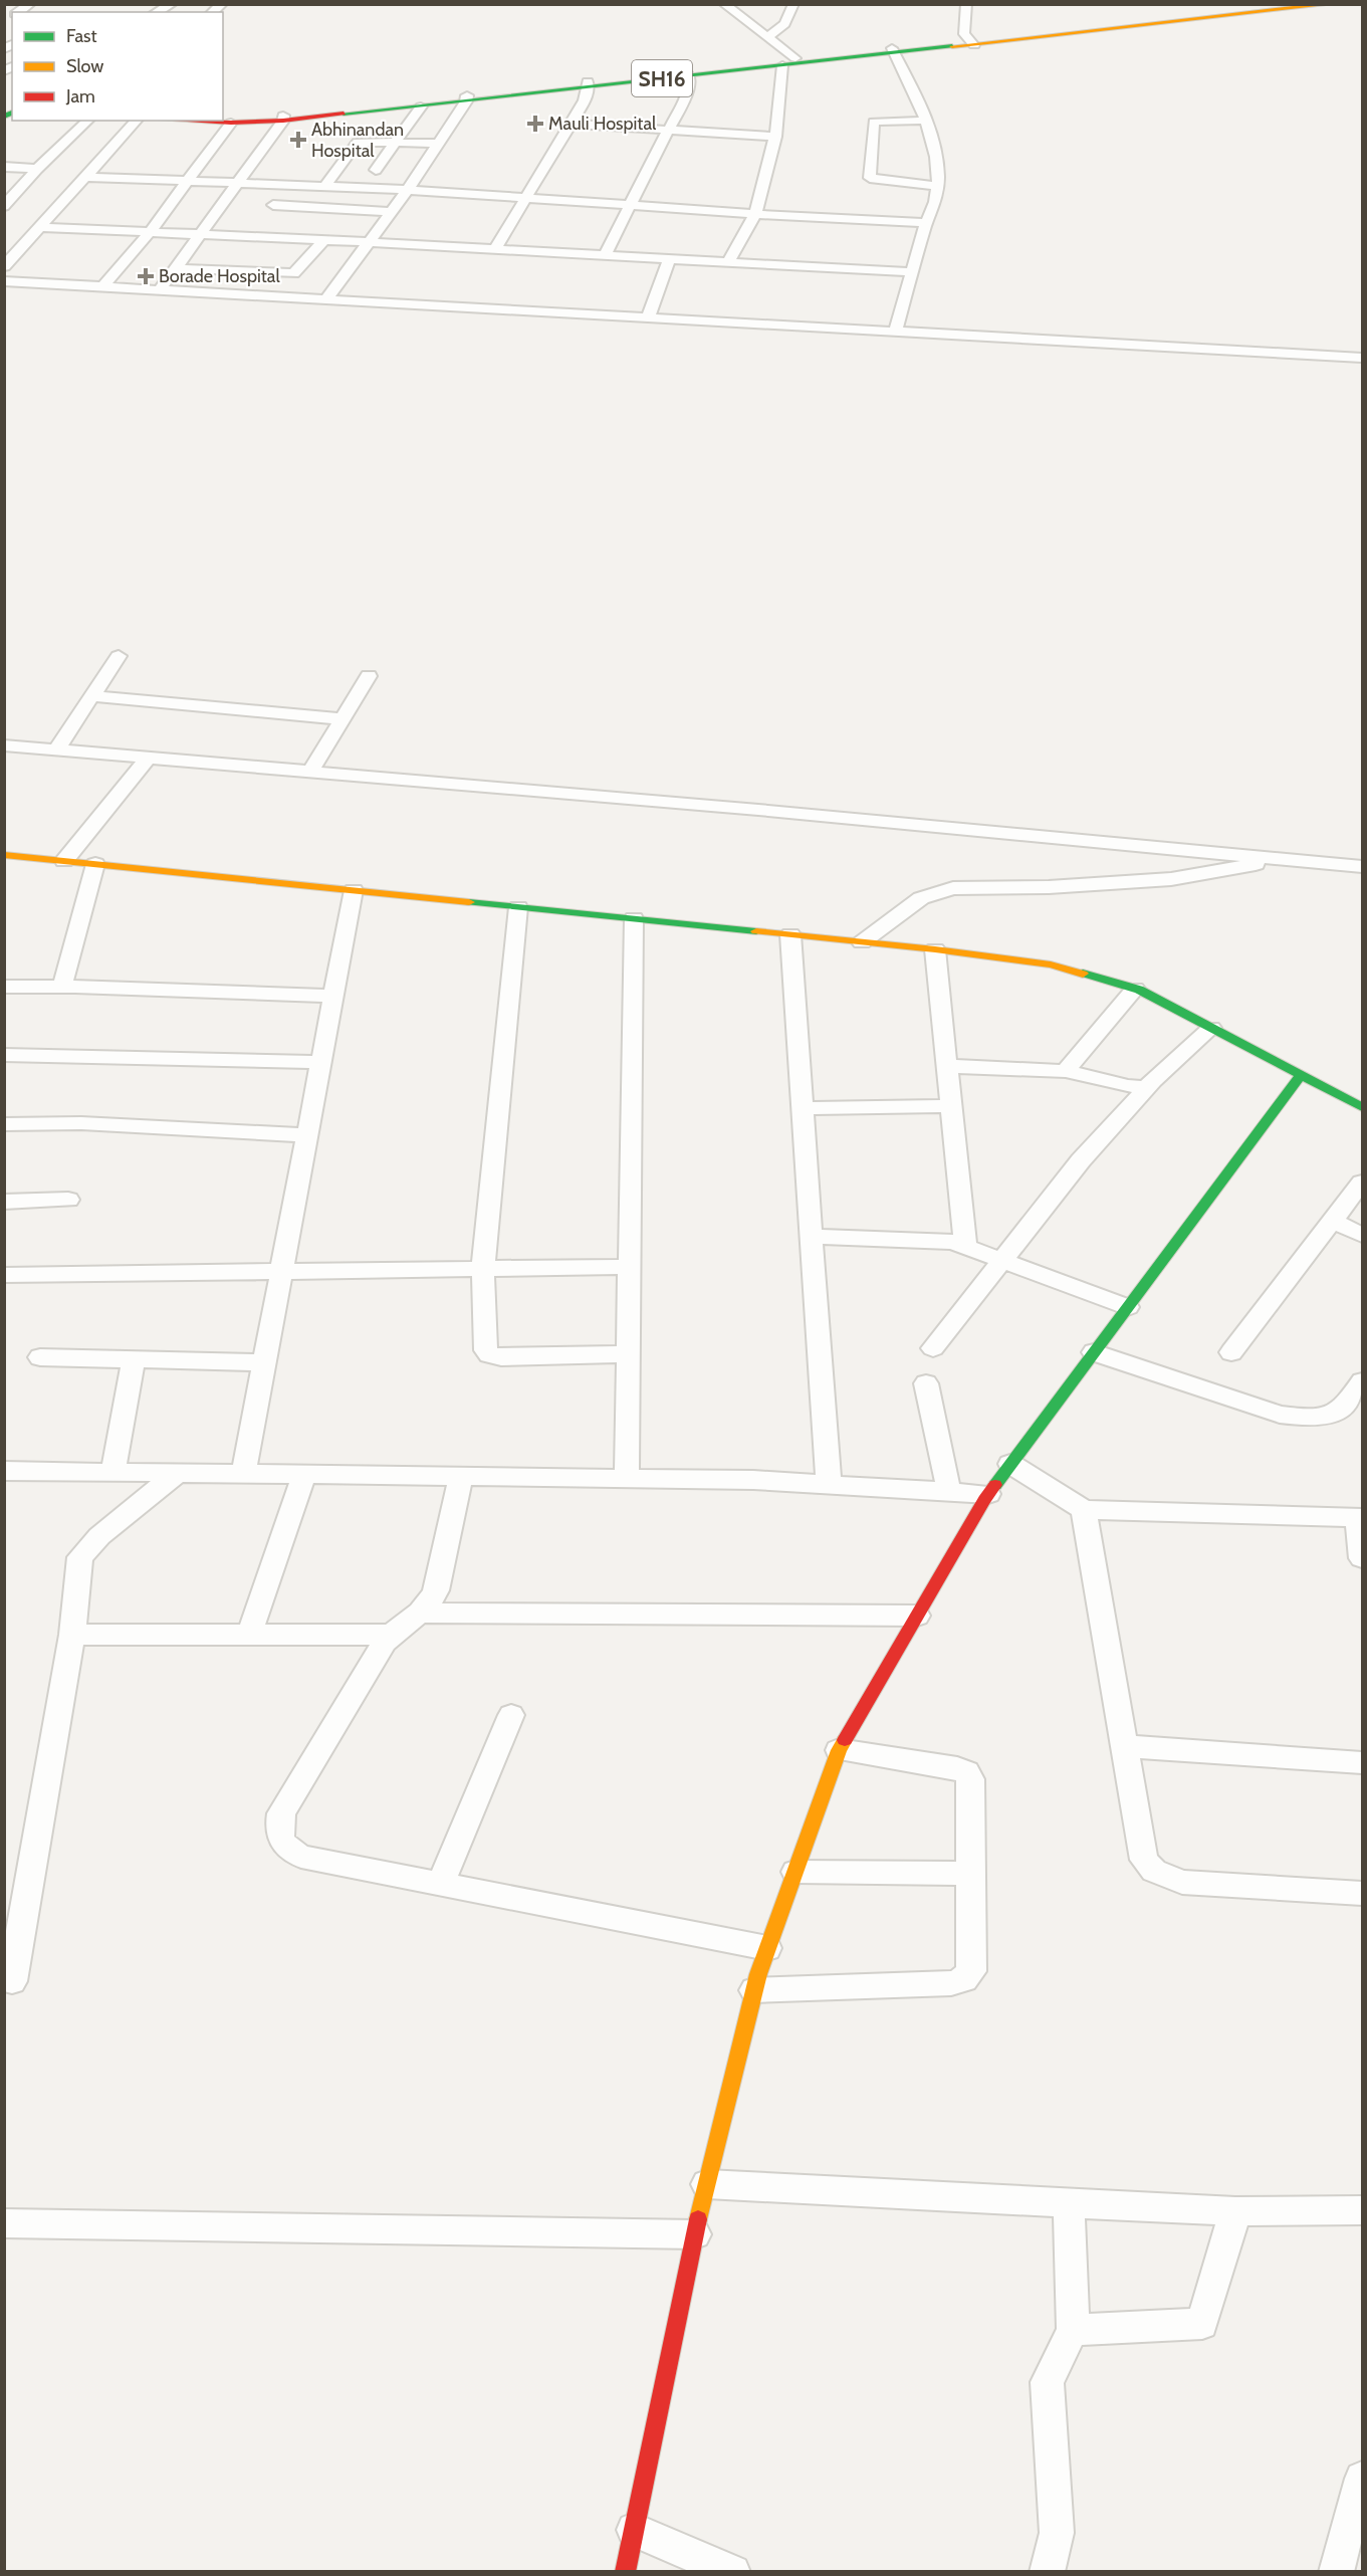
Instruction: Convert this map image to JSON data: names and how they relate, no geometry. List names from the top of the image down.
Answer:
{
  "streets": {
    "street": ["SH16"]
  },
  "places": {
    "health": ["Mauli Hospital", "Abhinandan Hospital", "Borade Hospital"]
  },
  "legend": ["Fast", "Slow", "Jam"]
}
